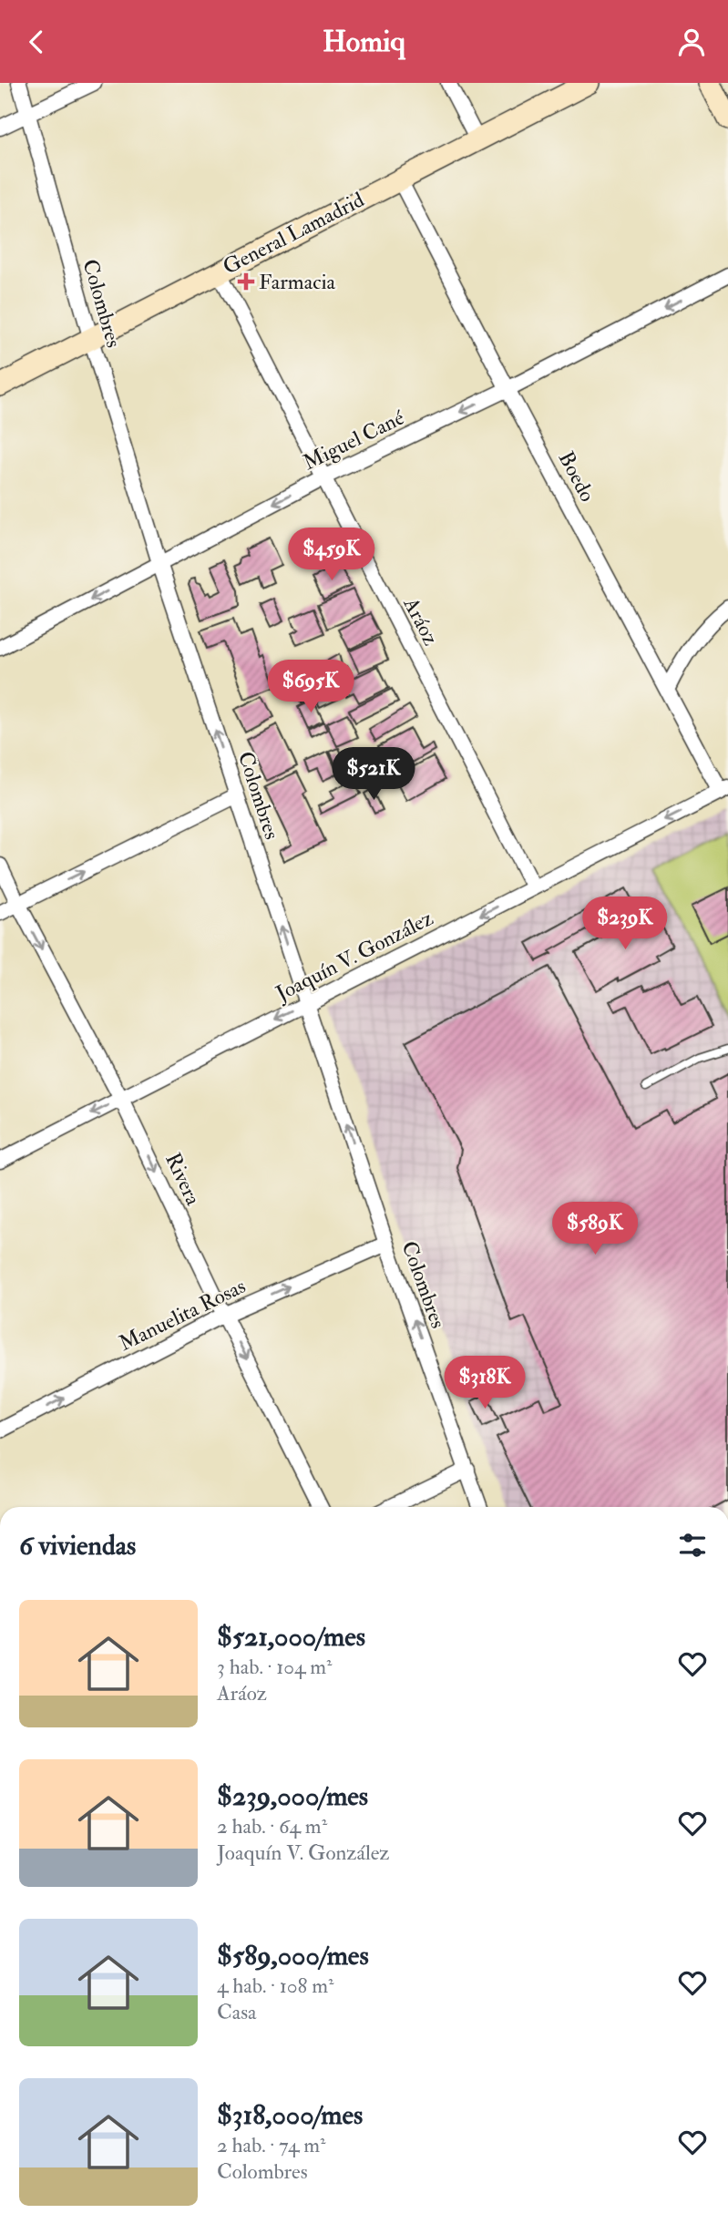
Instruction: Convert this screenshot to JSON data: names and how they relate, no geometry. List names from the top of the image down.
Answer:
{
  "streets": {
    "street": [
      "General Lamadrid",
      "Colombres",
      "Miguel Cané",
      "Boedo",
      "Aráoz",
      "Joaquín V. González",
      "Rivera",
      "Manuelita Rosas"
    ]
  },
  "crossings": [
    ["General Lamadrid", "Colombres"],
    ["General Lamadrid", "Boedo"],
    ["General Lamadrid", "Aráoz"],
    ["Colombres", "Miguel Cané"],
    ["Colombres", "Joaquín V. González"],
    ["Colombres", "Manuelita Rosas"],
    ["Miguel Cané", "Boedo"],
    ["Miguel Cané", "Aráoz"],
    ["Boedo", "Joaquín V. González"],
    ["Aráoz", "Joaquín V. González"],
    ["Joaquín V. González", "Rivera"],
    ["Rivera", "Manuelita Rosas"]
  ],
  "one_way": [
    "Colombres",
    "Miguel Cané",
    "Joaquín V. González",
    "Rivera",
    "Manuelita Rosas"
  ],
  "places": {
    "health": ["Farmacia"]
  },
  "page": {
    "header": "Homiq",
    "price": [
      "$459K",
      "$695K",
      "$521K",
      "$239K",
      "$589K",
      "$318K"
    ],
    "heading": "6 viviendas",
    "list": [
      {
        "name": "$521,000/mes",
        "note": "3 hab. · 104 m² · Aráoz"
      },
      {
        "name": "$239,000/mes",
        "note": "2 hab. · 64 m² · Joaquín V. González"
      },
      {
        "name": "$589,000/mes",
        "note": "4 hab. · 108 m² · Casa"
      },
      {
        "name": "$318,000/mes",
        "note": "2 hab. · 74 m² · Colombres"
      }
    ]
  }
}
